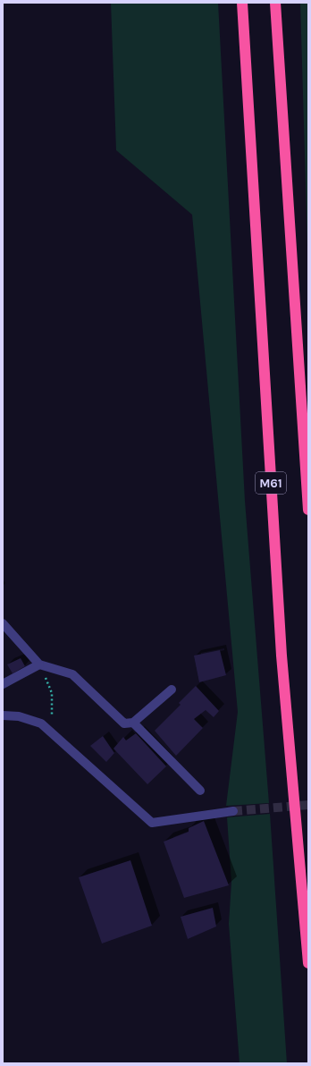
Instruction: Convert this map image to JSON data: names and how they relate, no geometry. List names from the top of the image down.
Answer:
{
  "streets": {
    "highway": ["M61"]
  }
}
